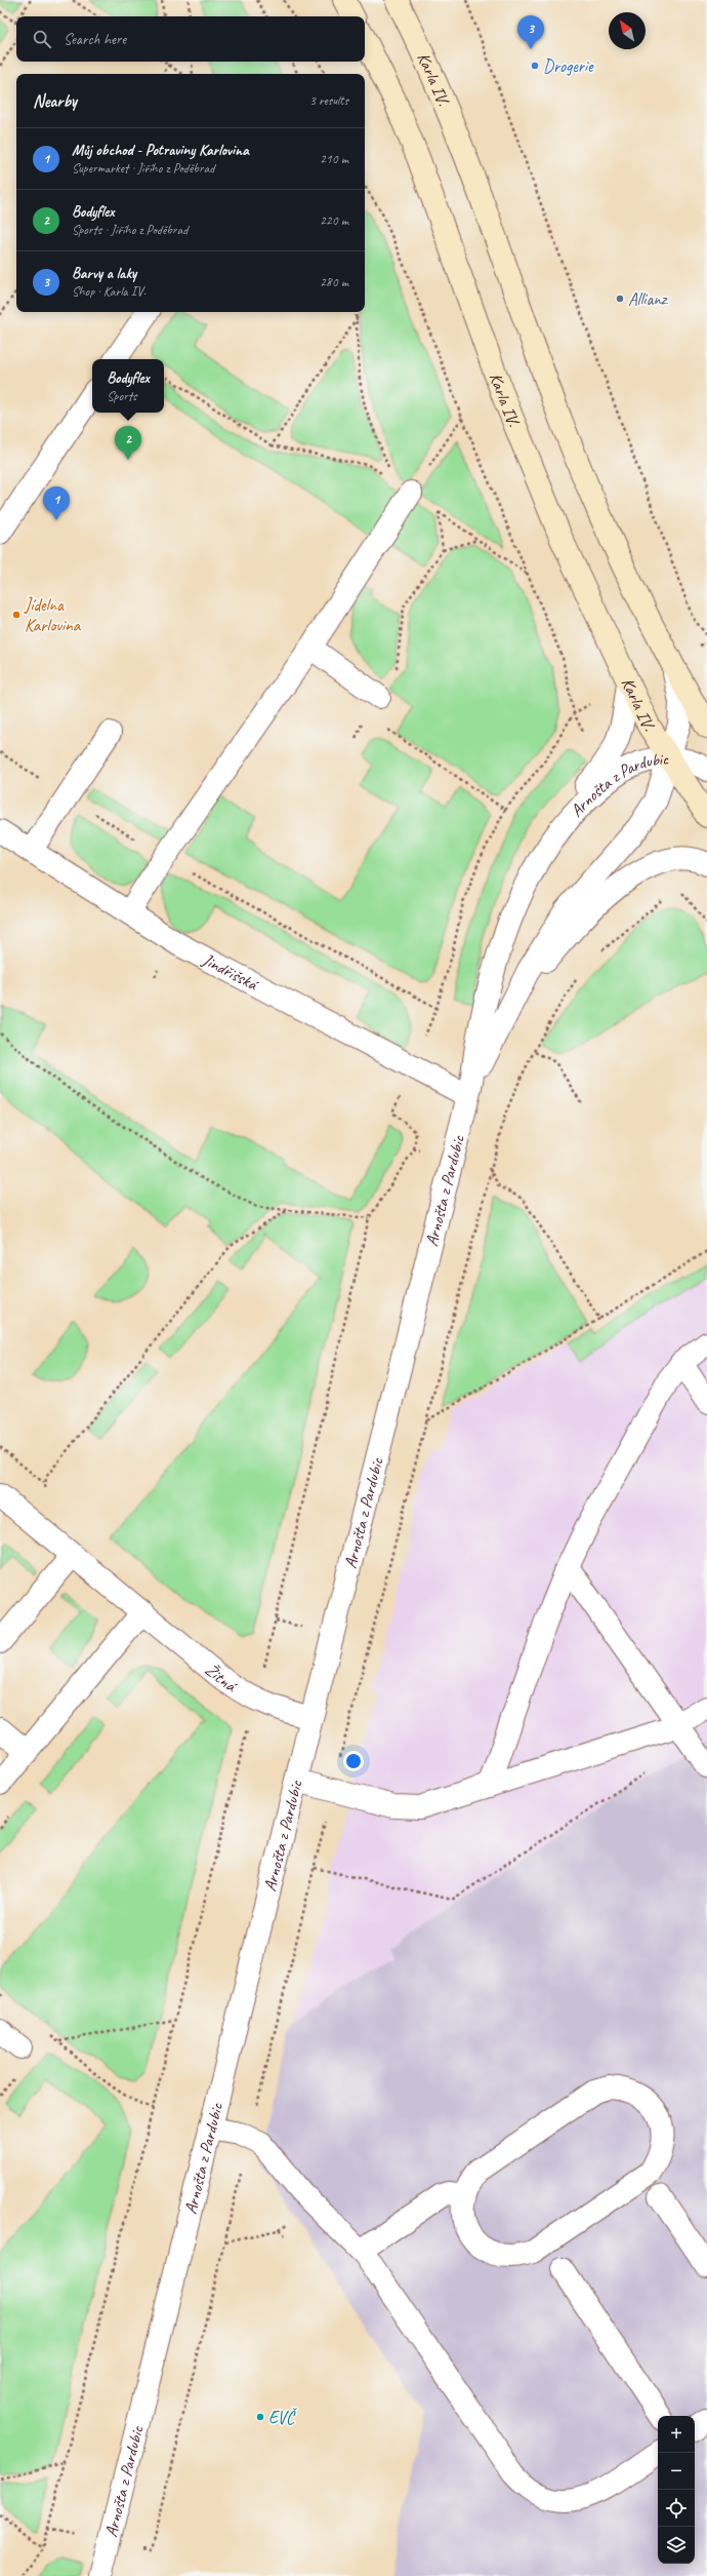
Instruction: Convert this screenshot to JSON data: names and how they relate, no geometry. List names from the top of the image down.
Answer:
{
  "streets": {
    "street": [
      "Karla IV.",
      "Arnošta z Pardubic",
      "Jindřišská",
      "Žitná"
    ]
  },
  "crossings": [
    ["Karla IV.", "Arnošta z Pardubic"],
    ["Arnošta z Pardubic", "Jindřišská"],
    ["Arnošta z Pardubic", "Žitná"]
  ],
  "places": [
    "Drogerie",
    "Allianz",
    "Jídelna Karlovina",
    "EVČ"
  ],
  "north": "top left",
  "page": {
    "pins": ["3", "2", "1"],
    "search": "Search here",
    "heading": ["Nearby", "3 results"],
    "list": [
      {
        "mark": "1",
        "name": "Můj obchod - Potraviny Karlovina",
        "note": "Supermarket · Jiřího z Poděbrad",
        "value": "210 m"
      },
      {
        "mark": "2",
        "name": "Bodyflex",
        "note": "Sports · Jiřího z Poděbrad",
        "value": "220 m"
      },
      {
        "mark": "3",
        "name": "Barvy a laky",
        "note": "Shop · Karla IV.",
        "value": "280 m"
      }
    ],
    "popup": ["Bodyflex", "Sports"],
    "map_buttons": ["+", "−"]
  }
}
